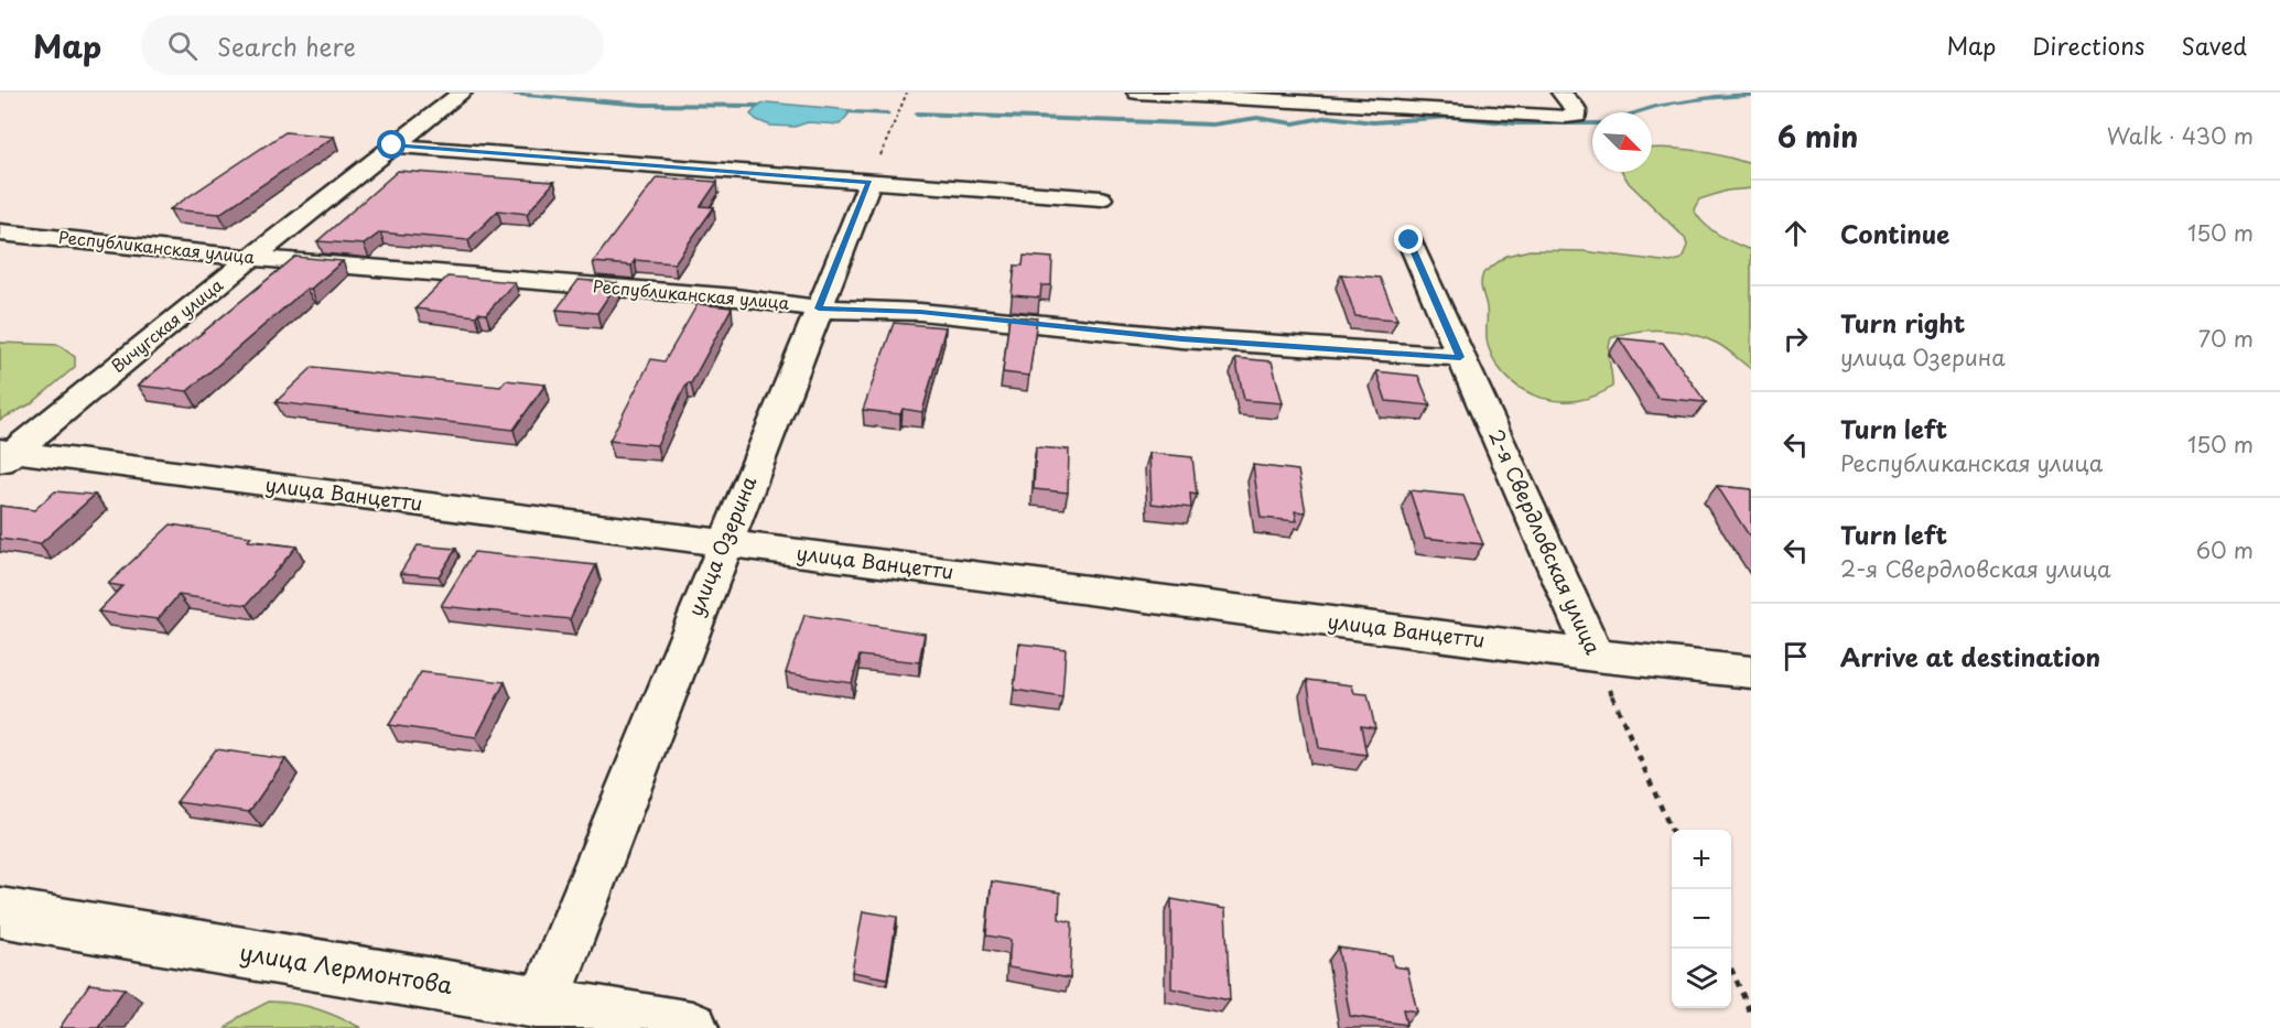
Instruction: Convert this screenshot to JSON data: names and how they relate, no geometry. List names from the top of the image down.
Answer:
{
  "streets": {
    "street": [
      "Республиканская улица",
      "Вичугская улица",
      "улица Ванцетти",
      "2-я Свердловская улица",
      "улица Озерина",
      "улица Лермонтова"
    ]
  },
  "crossings": [
    ["Республиканская улица", "Вичугская улица"],
    ["Республиканская улица", "2-я Свердловская улица"],
    ["Республиканская улица", "улица Озерина"],
    ["Вичугская улица", "улица Ванцетти"],
    ["улица Ванцетти", "2-я Свердловская улица"],
    ["улица Ванцетти", "улица Озерина"],
    ["улица Озерина", "улица Лермонтова"]
  ],
  "north": "bottom right",
  "page": {
    "header": "Map",
    "search": "Search here",
    "nav": ["Map", "Directions", "Saved"],
    "heading": ["6 min", "Walk · 430 m"],
    "list": [
      ["Continue", "150 m"],
      ["Turn right", "улица Озерина", "70 m"],
      ["Turn left", "Республиканская улица", "150 m"],
      ["Turn left", "2-я Свердловская улица", "60 m"],
      "Arrive at destination"
    ],
    "map_buttons": ["+", "−"]
  }
}
